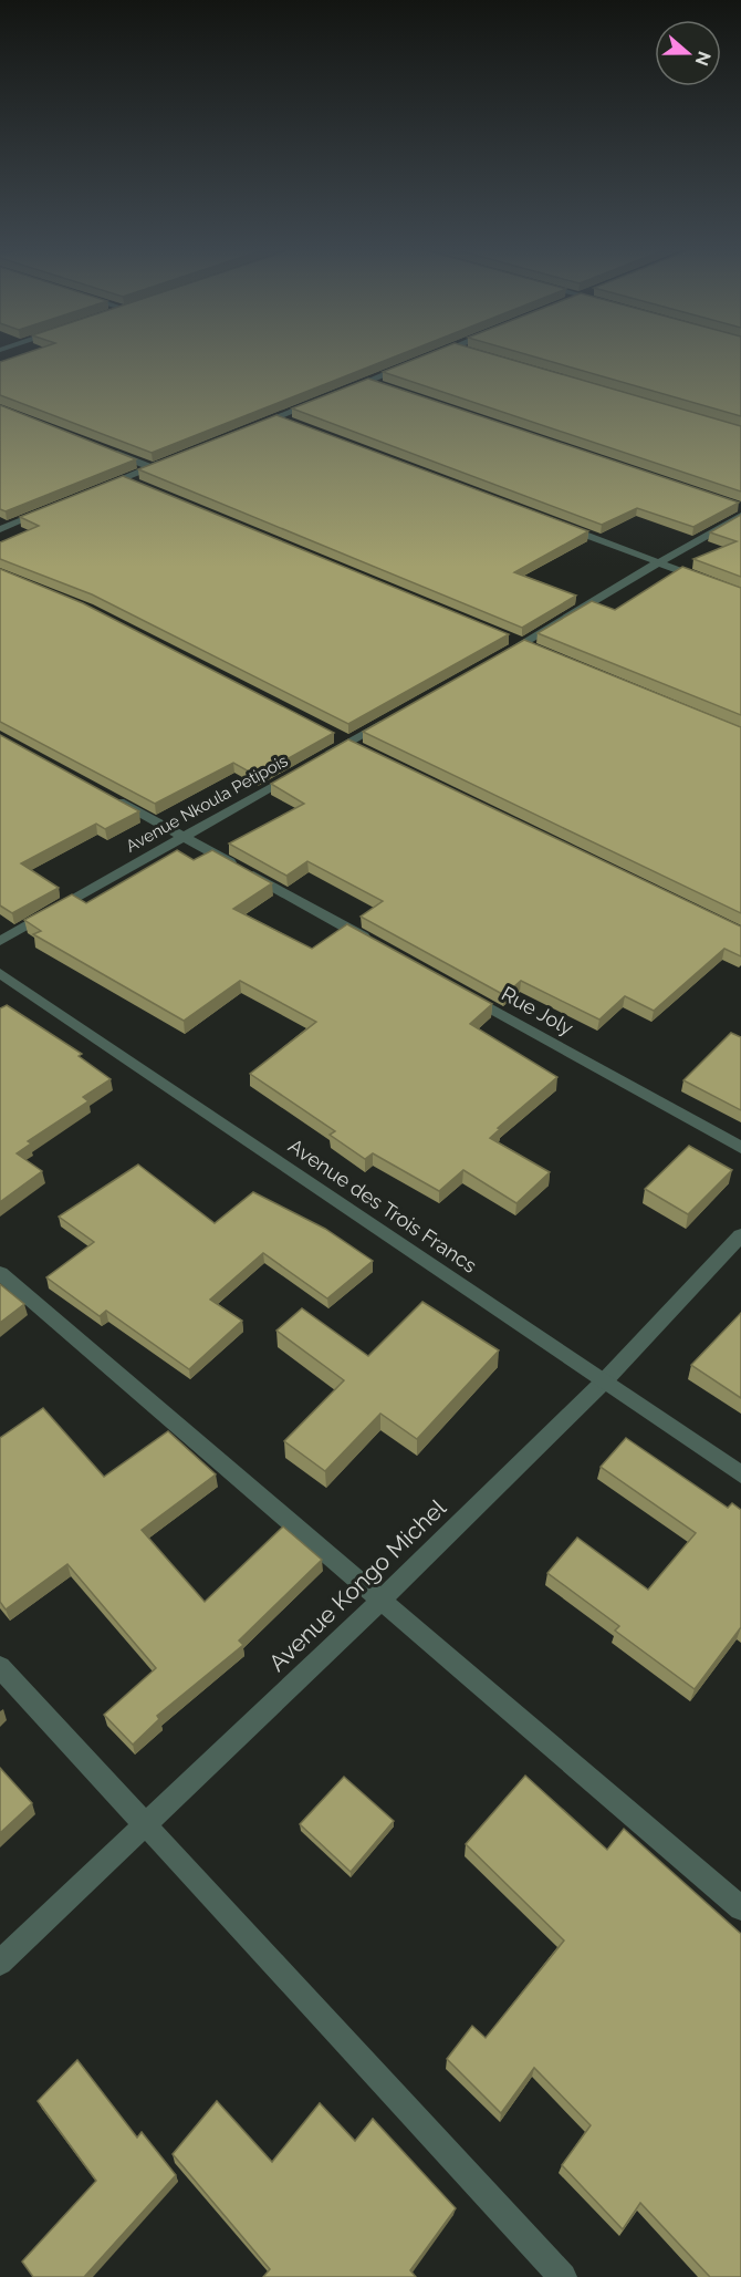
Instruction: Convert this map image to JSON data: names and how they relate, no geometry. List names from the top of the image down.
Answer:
{
  "streets": {
    "street": [
      "Avenue Nkoula Petipois",
      "Rue Joly",
      "Avenue des Trois Francs",
      "Avenue Kongo Michel"
    ]
  },
  "crossings": [
    ["Avenue des Trois Francs", "Avenue Kongo Michel"]
  ],
  "north": "right"
}
